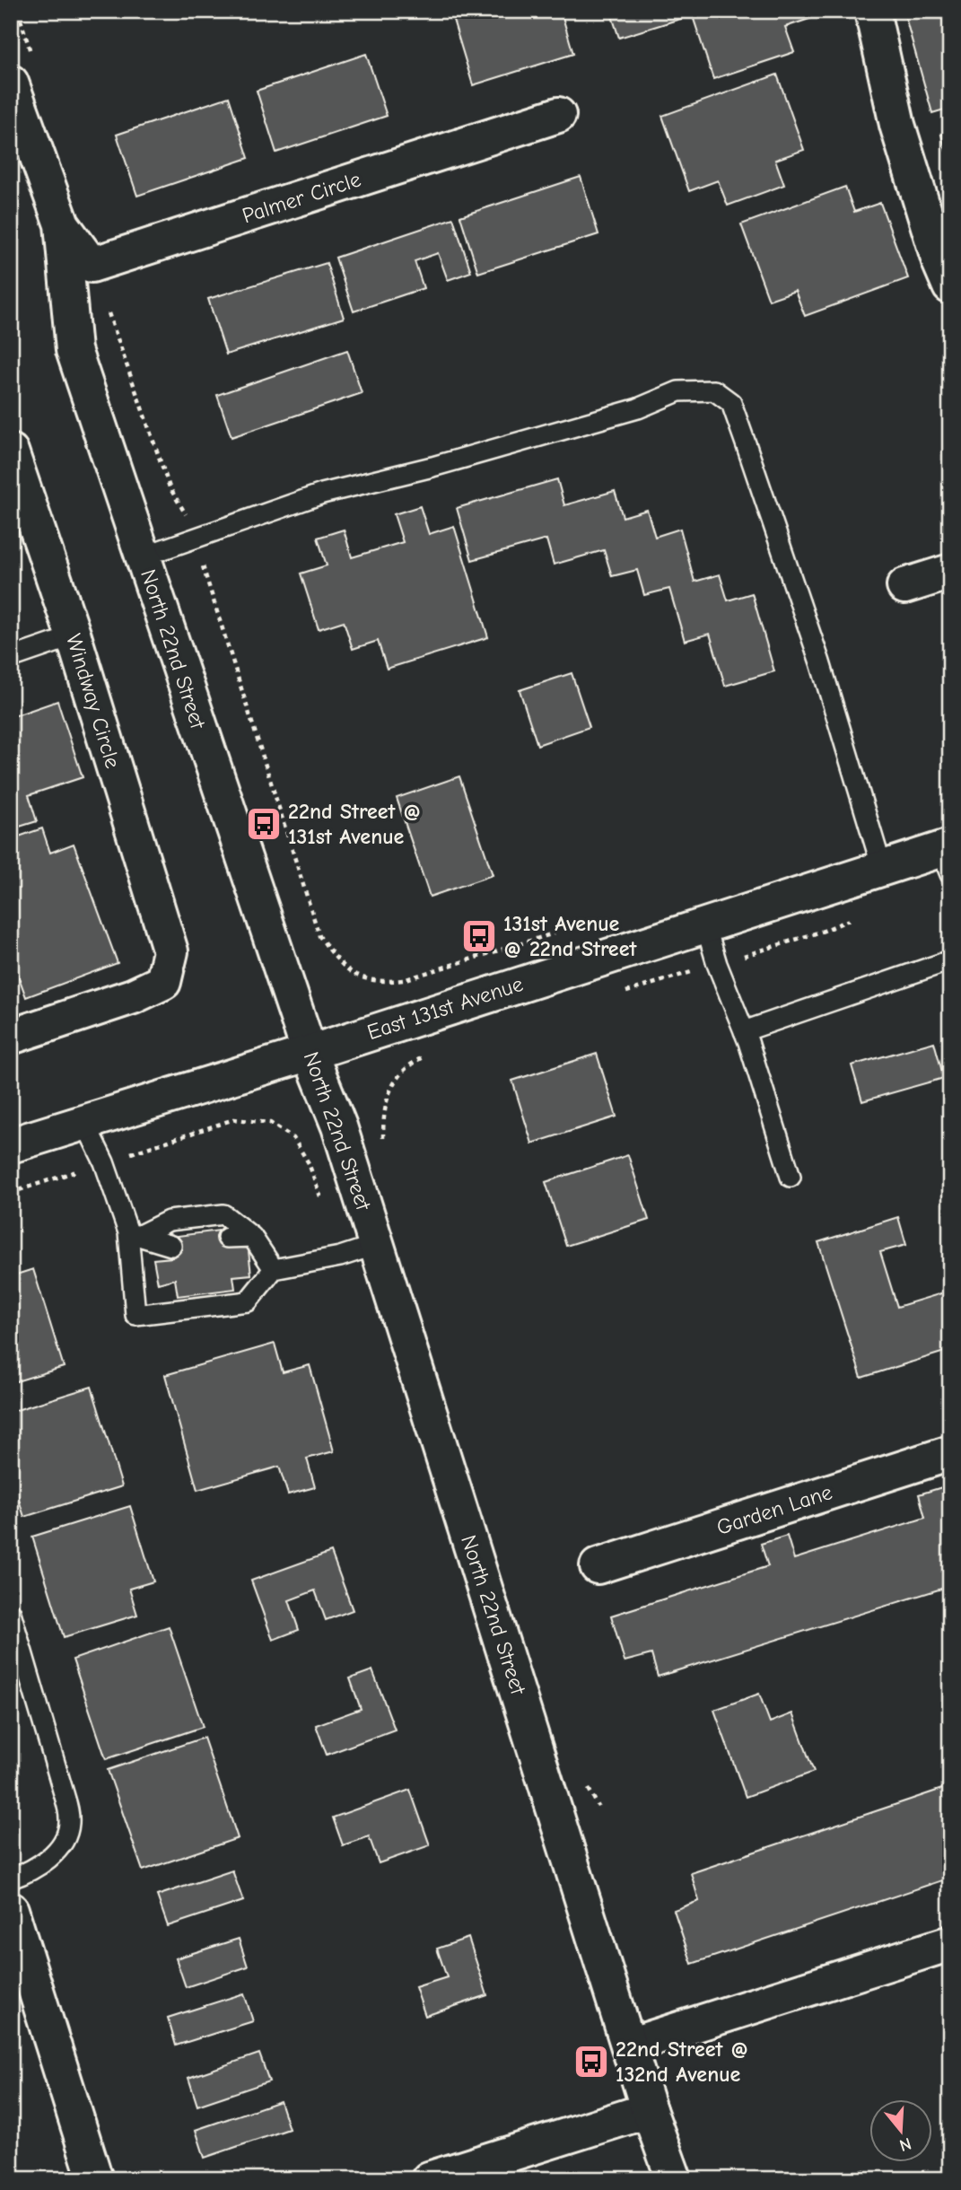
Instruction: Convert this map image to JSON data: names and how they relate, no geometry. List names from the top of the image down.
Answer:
{
  "streets": {
    "street": [
      "Palmer Circle",
      "North 22nd Street",
      "Windway Circle",
      "East 131st Avenue",
      "Garden Lane"
    ]
  },
  "crossings": [
    ["North 22nd Street", "East 131st Avenue"]
  ],
  "places": {
    "bus stop": ["22nd Street @ 131st Avenue", "131st Avenue @ 22nd Street", "22nd Street @ 132nd Avenue"]
  },
  "north": "bottom"
}
